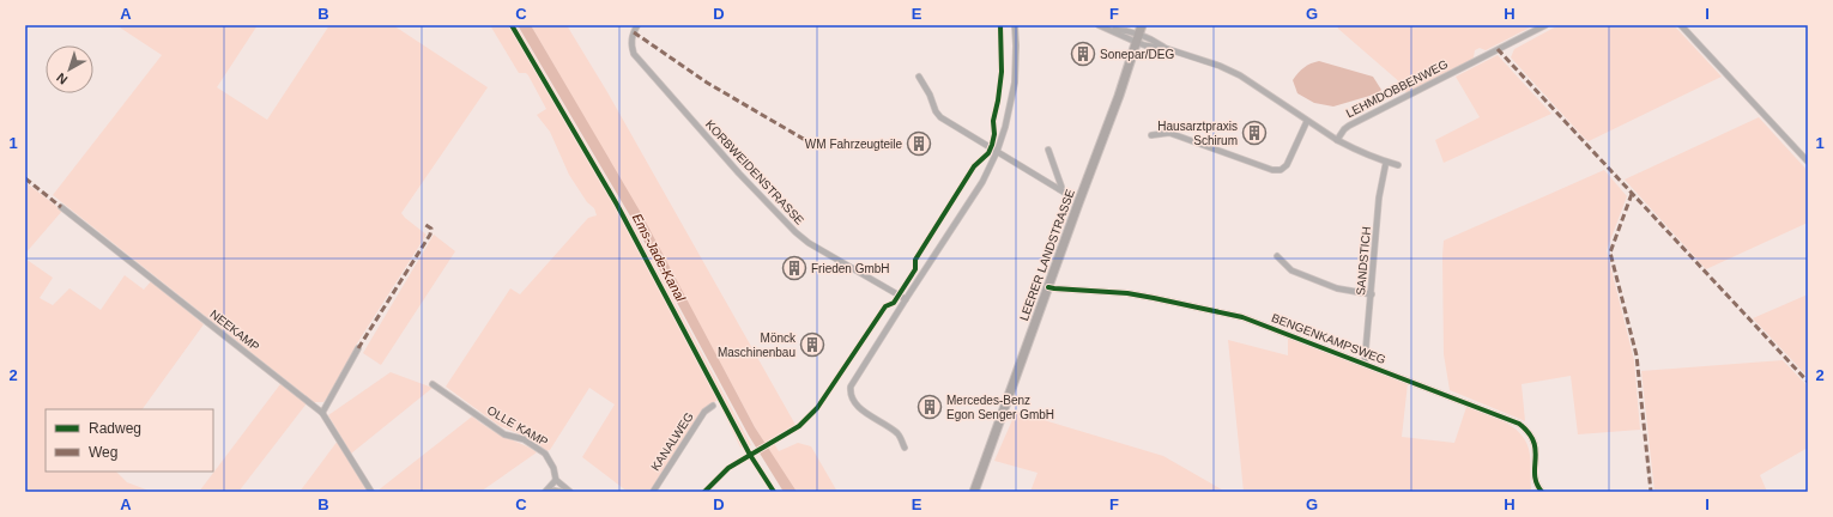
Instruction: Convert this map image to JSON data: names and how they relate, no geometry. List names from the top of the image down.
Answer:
{
  "streets": {
    "main road": ["LEERER LANDSTRASSE"],
    "street": [
      "LEHMDOBBENWEG",
      "KORBWEIDENSTRASSE",
      "SANDSTICH",
      "NEEKAMP",
      "BENGENKAMPSWEG",
      "OLLE KAMP",
      "KANALWEG"
    ]
  },
  "crossings": [
    ["LEERER LANDSTRASSE", "BENGENKAMPSWEG"],
    ["SANDSTICH", "BENGENKAMPSWEG"]
  ],
  "water": ["Ems-Jade-Kanal"],
  "places": {
    "building": [
      "Sonepar/DEG",
      "Hausarztpraxis Schirum",
      "WM Fahrzeugteile",
      "Frieden GmbH",
      "Mönck Maschinenbau",
      "Mercedes-Benz Egon Senger GmbH"
    ]
  },
  "legend": ["Radweg", "Weg"],
  "north": "bottom left",
  "grid": {
    "columns": [
      "A",
      "B",
      "C",
      "D",
      "E",
      "F",
      "G",
      "H",
      "I"
    ],
    "rows": ["1", "2"]
  }
}
